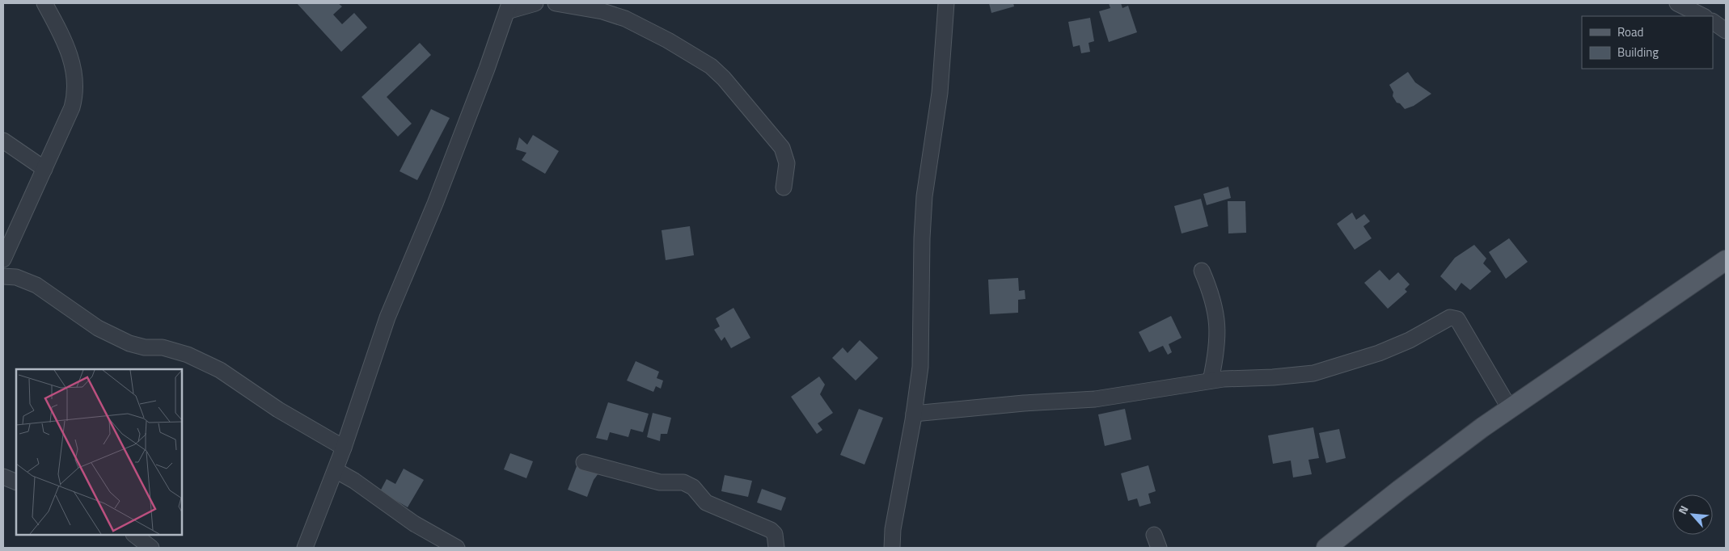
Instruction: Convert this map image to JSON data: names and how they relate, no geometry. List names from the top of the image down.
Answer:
{
  "legend": ["Road", "Building"],
  "north": "top left"
}
